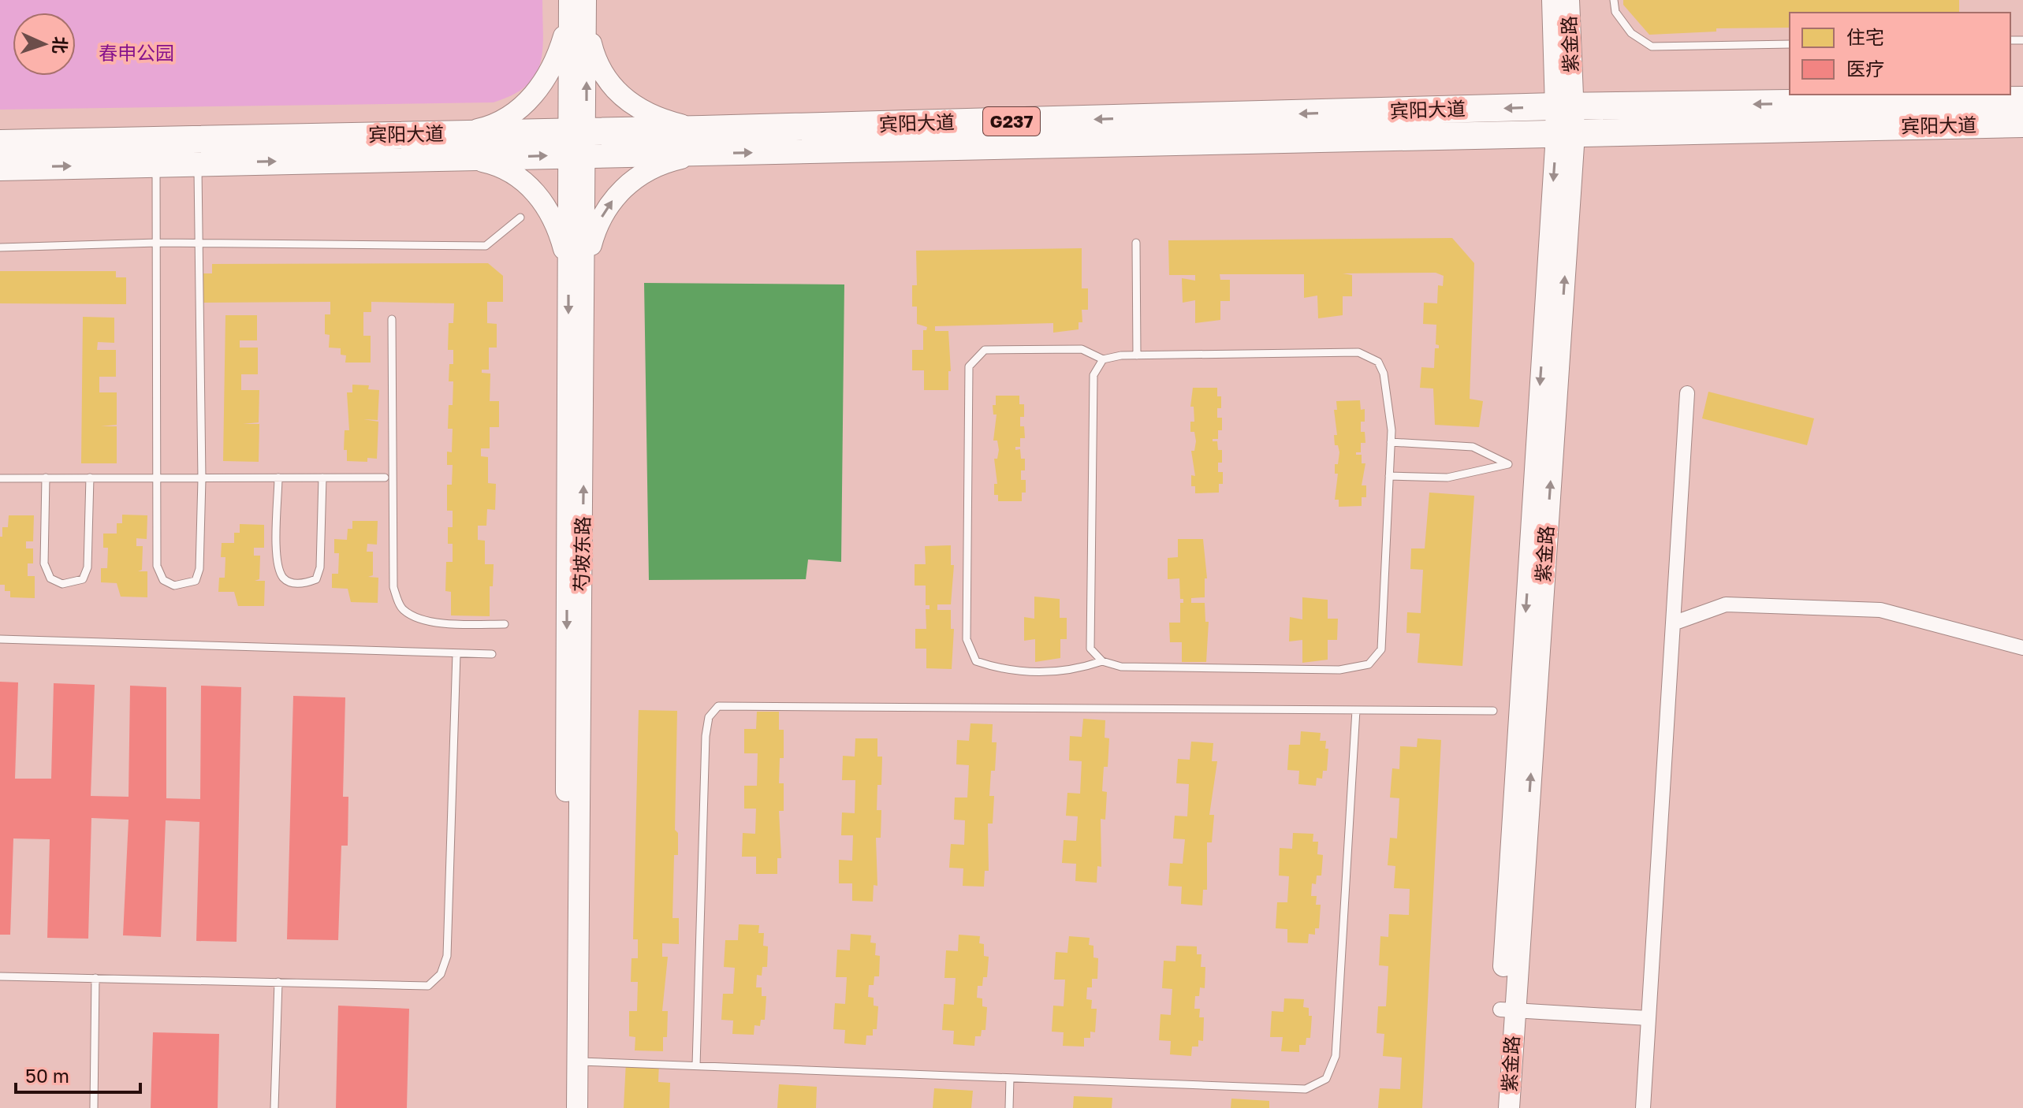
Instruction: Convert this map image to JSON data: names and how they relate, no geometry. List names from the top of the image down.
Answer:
{
  "streets": {
    "highway": ["宾阳大道", "G237"],
    "street": ["紫金路", "芍坡东路"]
  },
  "crossings": [
    ["紫金路", "宾阳大道"],
    ["宾阳大道", "芍坡东路"]
  ],
  "parks": ["春申公园"],
  "legend": ["住宅", "医疗"],
  "scale_bar": "50 m",
  "north": "right"
}
